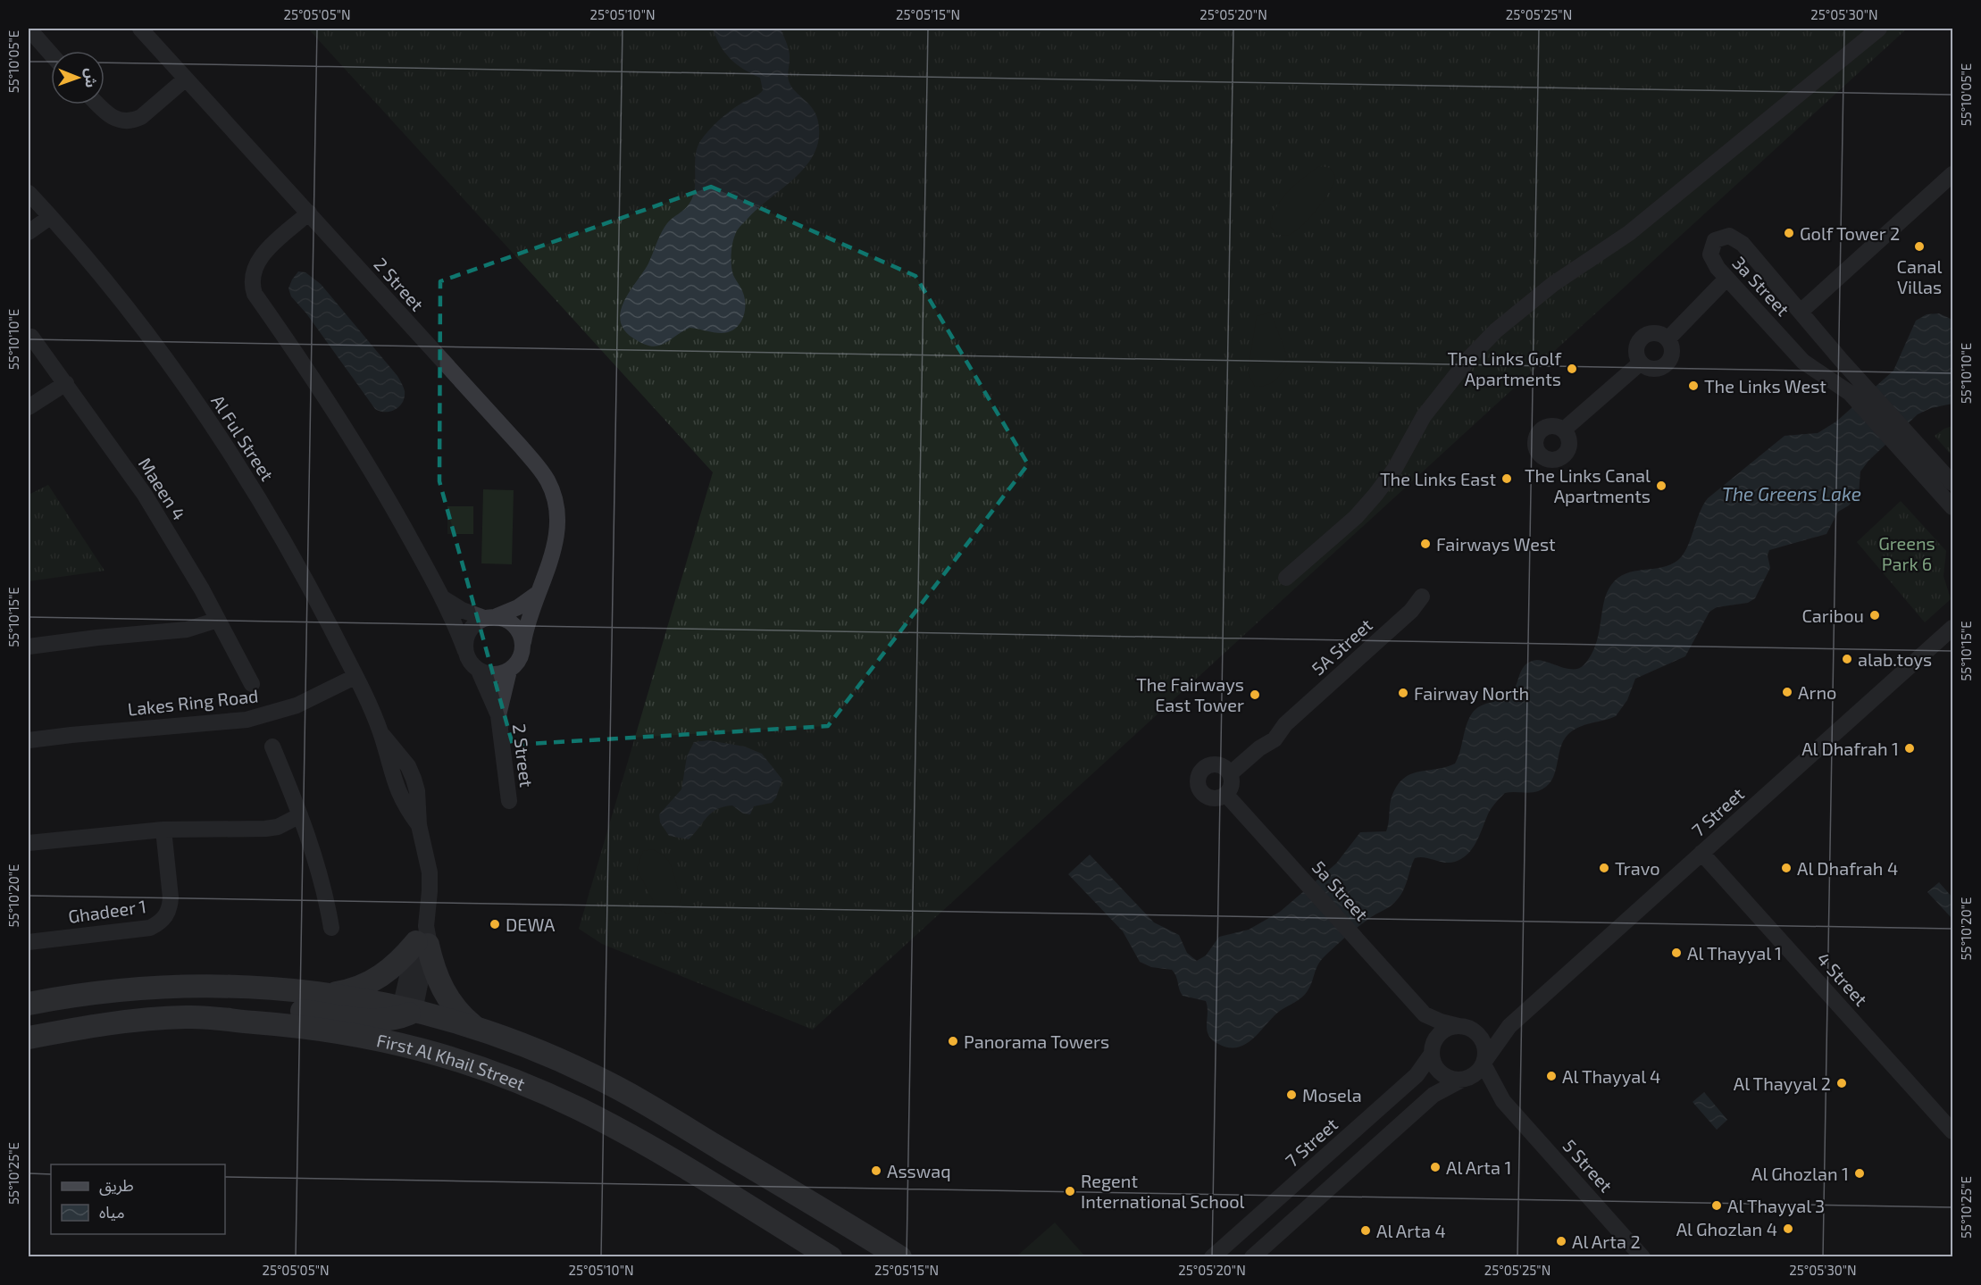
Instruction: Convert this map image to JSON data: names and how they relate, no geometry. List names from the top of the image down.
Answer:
{
  "streets": {
    "main road": ["First Al Khail Street"],
    "street": [
      "2 Street",
      "3a Street",
      "Al Ful Street",
      "Maeen 4",
      "5A Street",
      "Lakes Ring Road",
      "7 Street",
      "5a Street",
      "Ghadeer 1",
      "4 Street",
      "5 Street"
    ]
  },
  "crossings": [
    ["Al Ful Street", "Lakes Ring Road"],
    ["Al Ful Street", "First Al Khail Street"],
    ["5A Street", "5a Street"],
    ["7 Street", "5a Street"],
    ["7 Street", "4 Street"],
    ["7 Street", "5 Street"],
    ["5a Street", "5 Street"]
  ],
  "water": ["The Greens Lake"],
  "parks": ["Greens Park 6"],
  "places": [
    "Golf Tower 2",
    "Canal Villas",
    "The Links Golf Apartments",
    "The Links West",
    "The Links East",
    "The Links Canal Apartments",
    "Fairways West",
    "Caribou",
    "alab.toys",
    "Arno",
    "Fairway North",
    "The Fairways East Tower",
    "Al Dhafrah 1",
    "Travo",
    "Al Dhafrah 4",
    "DEWA",
    "Al Thayyal 1",
    "Panorama Towers",
    "Al Thayyal 4",
    "Al Thayyal 2",
    "Mosela",
    "Al Arta 1",
    "Asswaq",
    "Al Ghozlan 1",
    "Regent International School",
    "Al Thayyal 3",
    "Al Ghozlan 4",
    "Al Arta 4",
    "Al Arta 2"
  ],
  "legend": ["طريق", "مياه"],
  "north": "right",
  "coordinates": [
    "25°05'05\"N",
    "25°05'10\"N",
    "25°05'15\"N",
    "25°05'20\"N",
    "25°05'25\"N",
    "25°05'30\"N",
    "55°10'05\"E",
    "55°10'10\"E",
    "55°10'15\"E",
    "55°10'20\"E",
    "55°10'25\"E"
  ]
}
